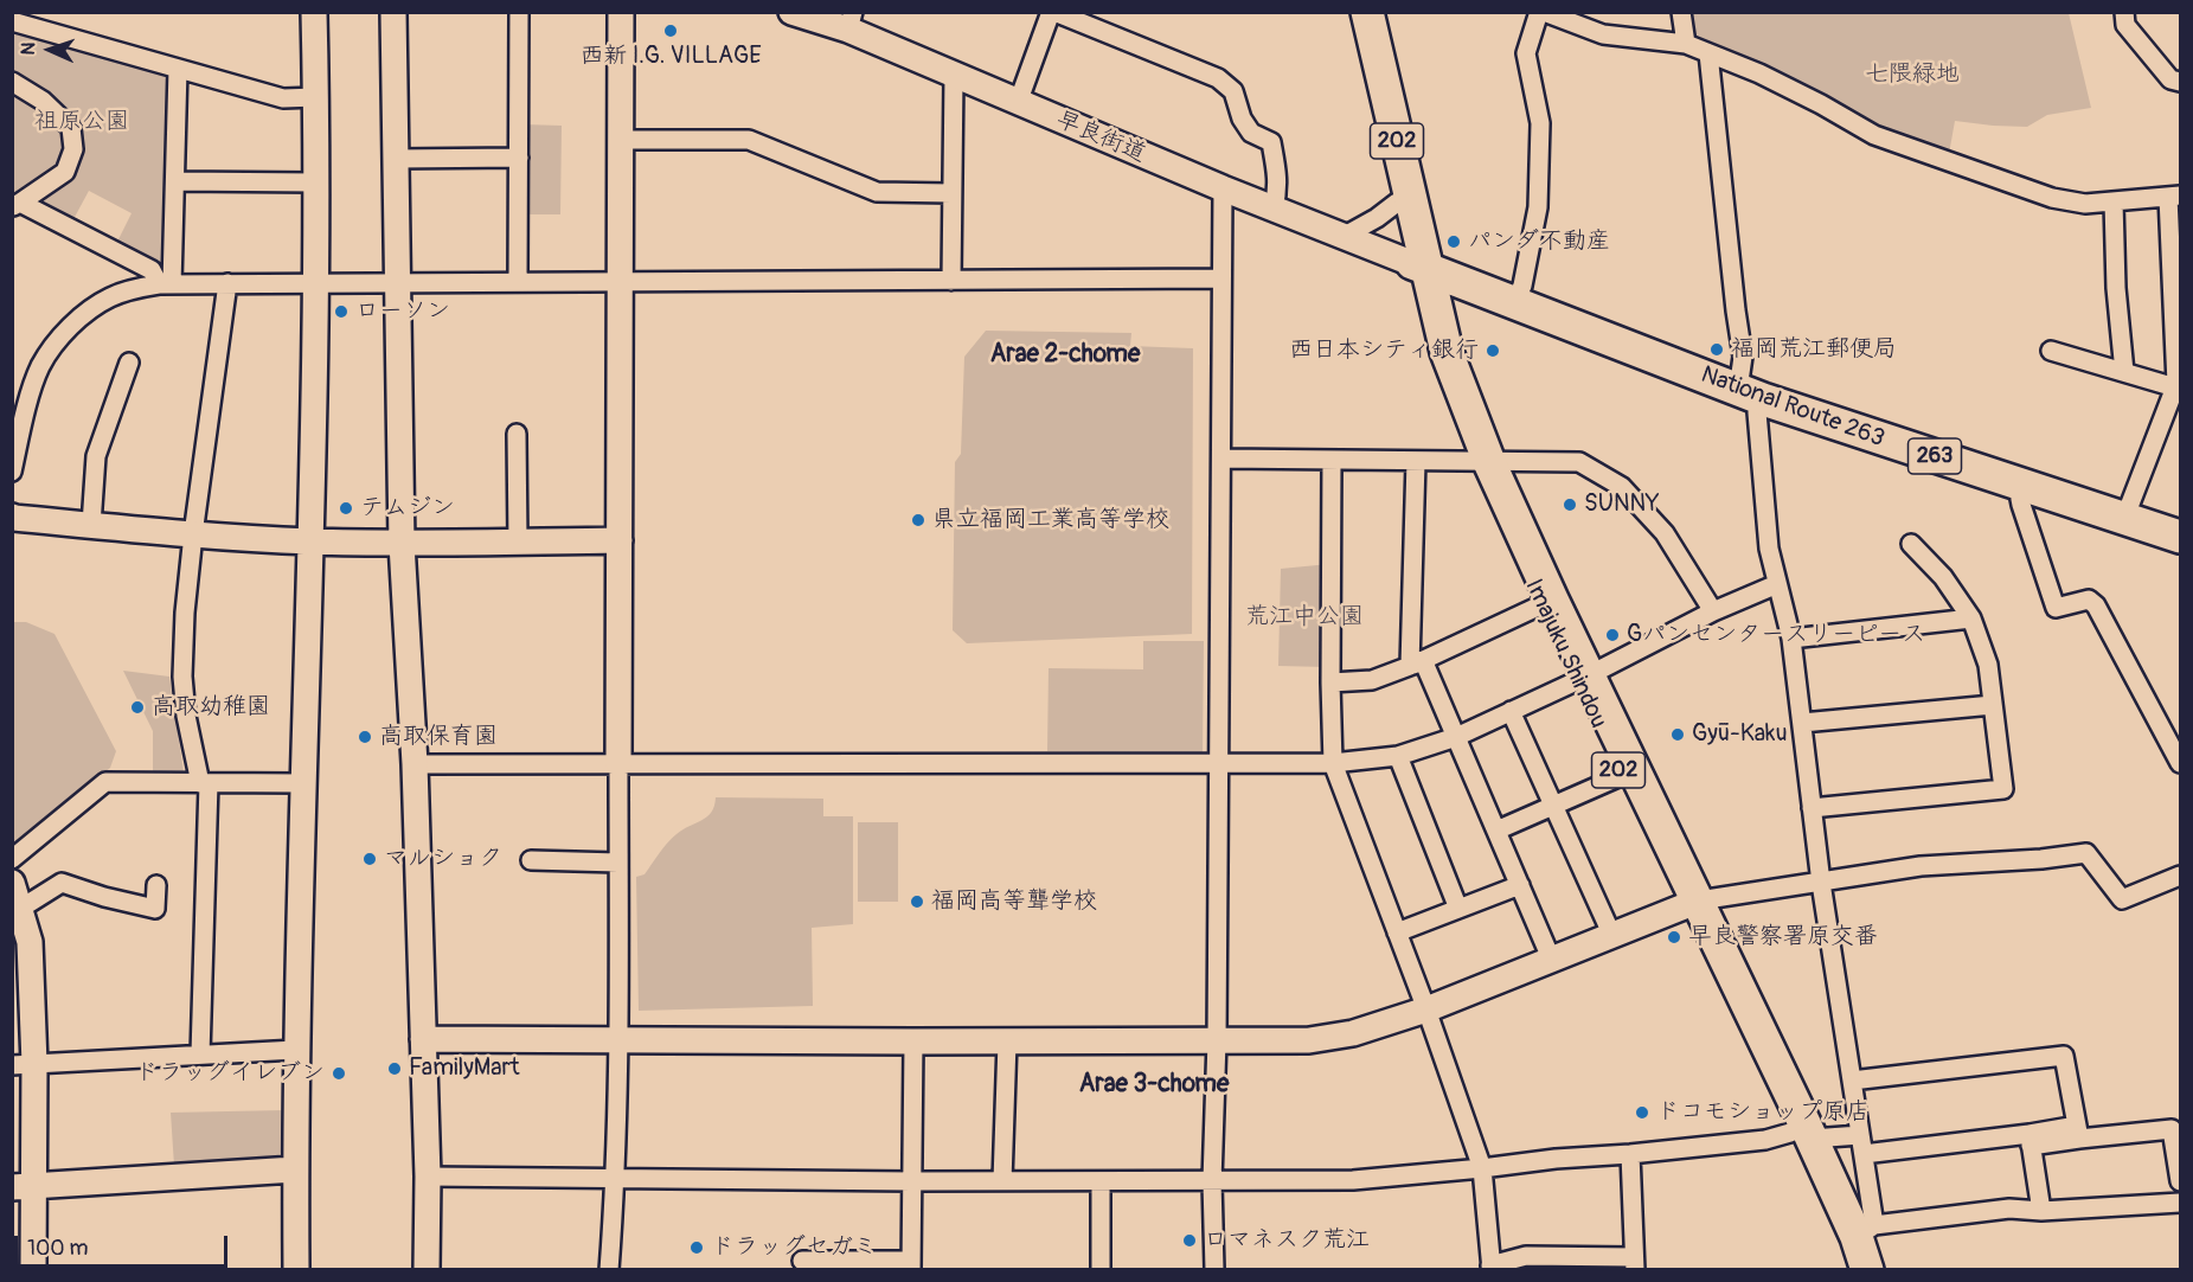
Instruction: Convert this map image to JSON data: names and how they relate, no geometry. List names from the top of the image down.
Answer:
{
  "streets": {
    "highway": [
      "202",
      "National Route 263",
      "263",
      "Imajuku Shindou"
    ],
    "street": ["早良街道"]
  },
  "crossings": [
    ["早良街道", "202"],
    ["早良街道", "National Route 263"],
    ["早良街道", "Imajuku Shindou"],
    ["202", "National Route 263"],
    ["202", "Imajuku Shindou"],
    ["National Route 263", "Imajuku Shindou"]
  ],
  "districts": ["Arae 2-chome", "Arae 3-chome"],
  "parks": ["七隈緑地", "祖原公園", "荒江中公園"],
  "places": [
    "西新 I.G. VILLAGE",
    "パンダ不動産",
    "ローソン",
    "福岡荒江郵便局",
    "西日本シティ銀行",
    "SUNNY",
    "テムジン",
    "県立福岡工業高等学校",
    "Gパンセンタースリーピース",
    "高取幼稚園",
    "Gyū-Kaku",
    "高取保育園",
    "マルショク",
    "福岡高等聾学校",
    "早良警察署原交番",
    "FamilyMart",
    "ドラッグイレブン",
    "ドコモショップ原店",
    "ロマネスク荒江",
    "ドラッグセガミ"
  ],
  "scale_bar": "100 m",
  "north": "left"
}
